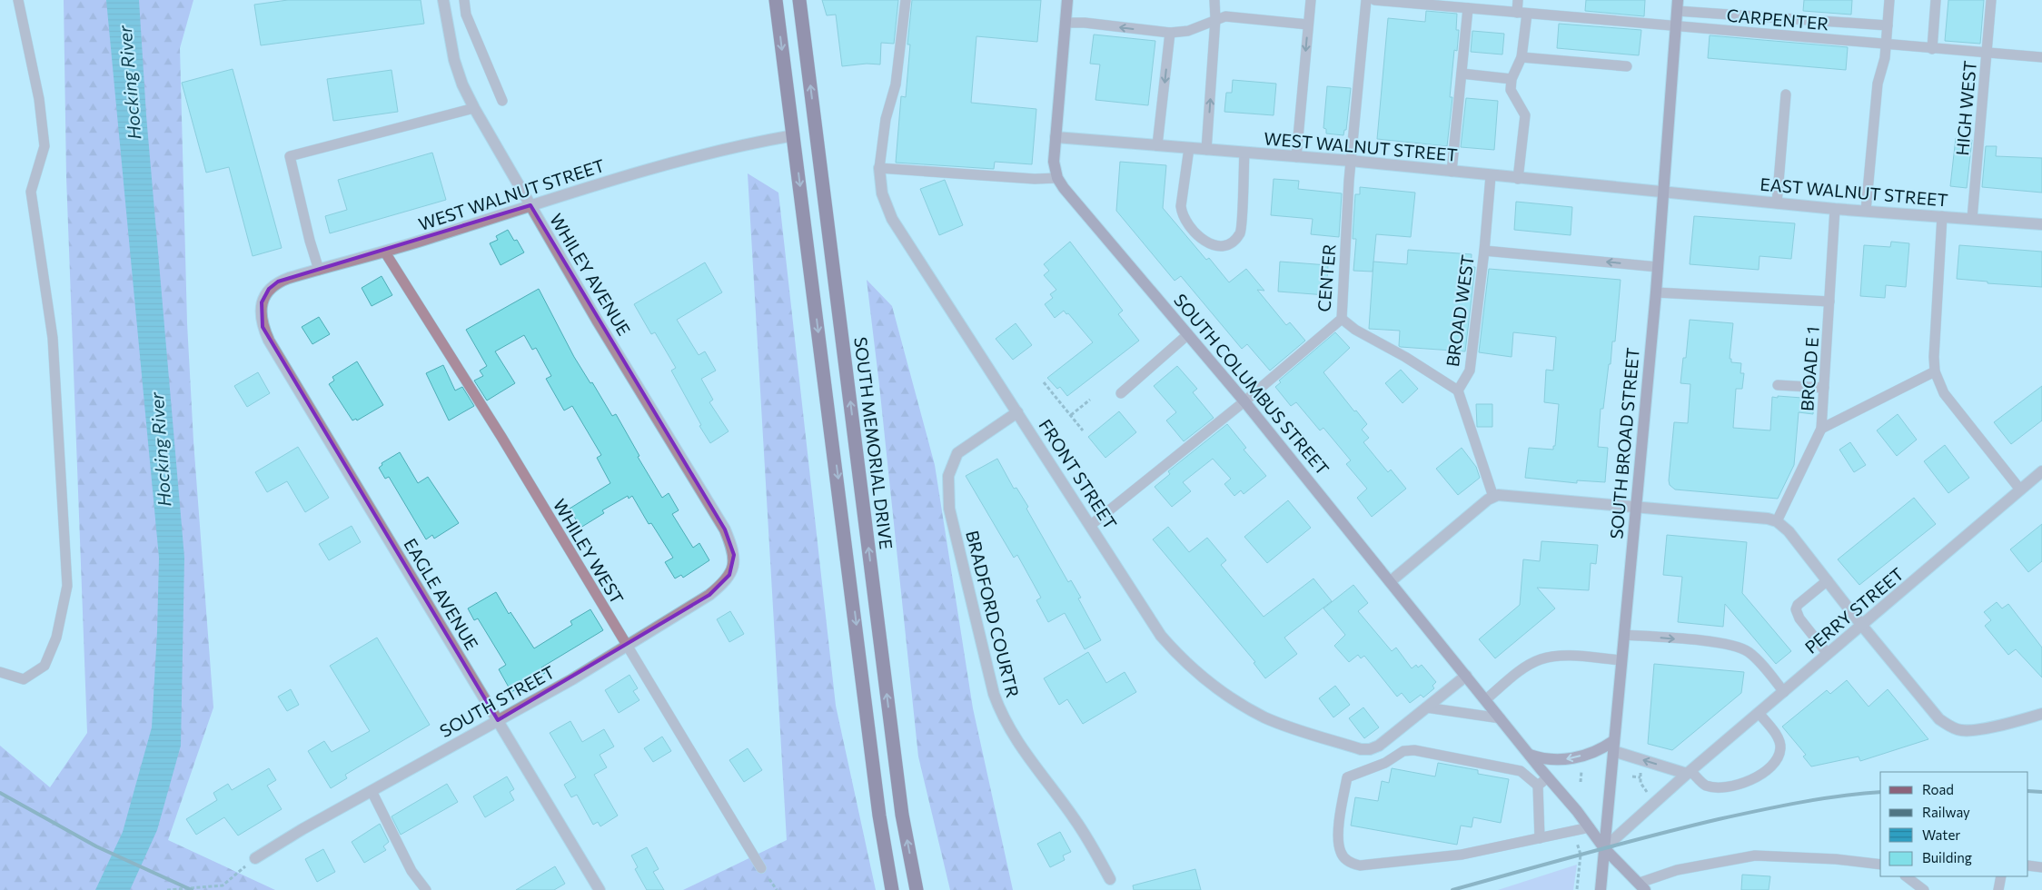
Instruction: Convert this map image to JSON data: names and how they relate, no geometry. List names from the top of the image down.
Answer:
{
  "streets": {
    "highway": ["SOUTH MEMORIAL DRIVE"],
    "street": [
      "WEST WALNUT STREET",
      "EAST WALNUT STREET",
      "WHILEY AVENUE",
      "SOUTH COLUMBUS STREET",
      "SOUTH BROAD STREET",
      "FRONT STREET",
      "EAGLE AVENUE",
      "PERRY STREET",
      "BRADFORD COURTR",
      "SOUTH STREET"
    ],
    "lane": [
      "CARPENTER",
      "HIGH WEST",
      "CENTER",
      "BROAD WEST",
      "BROAD E 1",
      "WHILEY WEST"
    ]
  },
  "crossings": [
    ["CARPENTER", "HIGH WEST"],
    ["CARPENTER", "SOUTH BROAD STREET"],
    ["HIGH WEST", "EAST WALNUT STREET"],
    ["WEST WALNUT STREET", "EAST WALNUT STREET"],
    ["WEST WALNUT STREET", "WHILEY AVENUE"],
    ["WEST WALNUT STREET", "CENTER"],
    ["WEST WALNUT STREET", "BROAD WEST"],
    ["WEST WALNUT STREET", "SOUTH COLUMBUS STREET"],
    ["WEST WALNUT STREET", "SOUTH BROAD STREET"],
    ["WEST WALNUT STREET", "WHILEY WEST"],
    ["WEST WALNUT STREET", "EAGLE AVENUE"],
    ["EAST WALNUT STREET", "BROAD E 1"],
    ["EAST WALNUT STREET", "SOUTH BROAD STREET"],
    ["WHILEY AVENUE", "SOUTH STREET"],
    ["CENTER", "SOUTH COLUMBUS STREET"],
    ["CENTER", "FRONT STREET"],
    ["SOUTH COLUMBUS STREET", "SOUTH BROAD STREET"],
    ["SOUTH COLUMBUS STREET", "FRONT STREET"],
    ["SOUTH COLUMBUS STREET", "PERRY STREET"],
    ["SOUTH BROAD STREET", "PERRY STREET"],
    ["FRONT STREET", "BRADFORD COURTR"],
    ["WHILEY WEST", "SOUTH STREET"],
    ["EAGLE AVENUE", "SOUTH STREET"]
  ],
  "water": ["Hocking River"],
  "legend": [
    "Road",
    "Railway",
    "Water",
    "Building"
  ]
}
